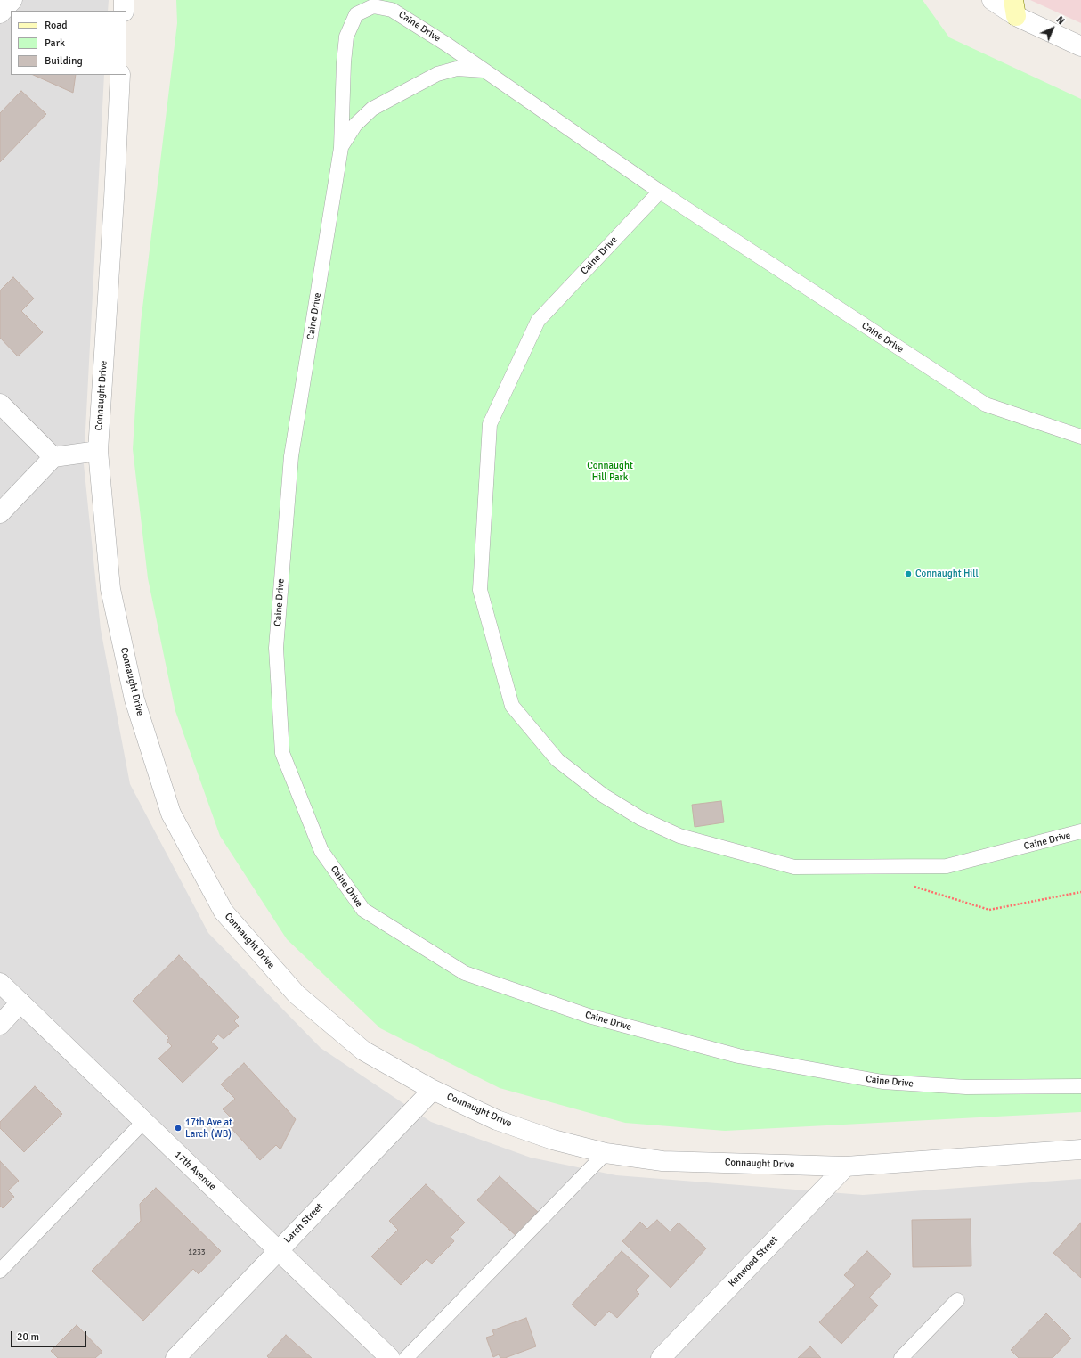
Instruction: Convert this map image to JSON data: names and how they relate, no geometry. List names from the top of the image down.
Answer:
{
  "streets": {
    "street": [
      "Connaught Drive",
      "17th Avenue",
      "Larch Street",
      "Kenwood Street"
    ],
    "lane": ["Caine Drive"]
  },
  "crossings": [
    ["Connaught Drive", "Larch Street"],
    ["Connaught Drive", "Kenwood Street"],
    ["17th Avenue", "Larch Street"]
  ],
  "parks": ["Connaught Hill Park"],
  "places": ["Connaught Hill", "17th Ave at Larch (WB)"],
  "house_numbers": ["1233"],
  "legend": ["Road", "Park", "Building"],
  "scale_bar": "20 m",
  "north": "top right"
}
